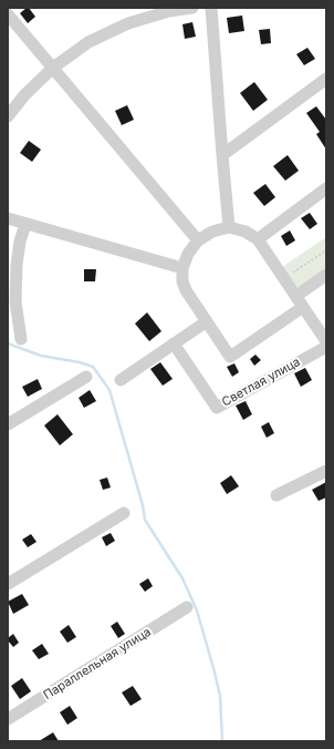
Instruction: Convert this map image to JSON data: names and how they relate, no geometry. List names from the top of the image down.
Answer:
{
  "streets": {
    "street": ["Светлая улица", "Параллельная улица"]
  }
}
